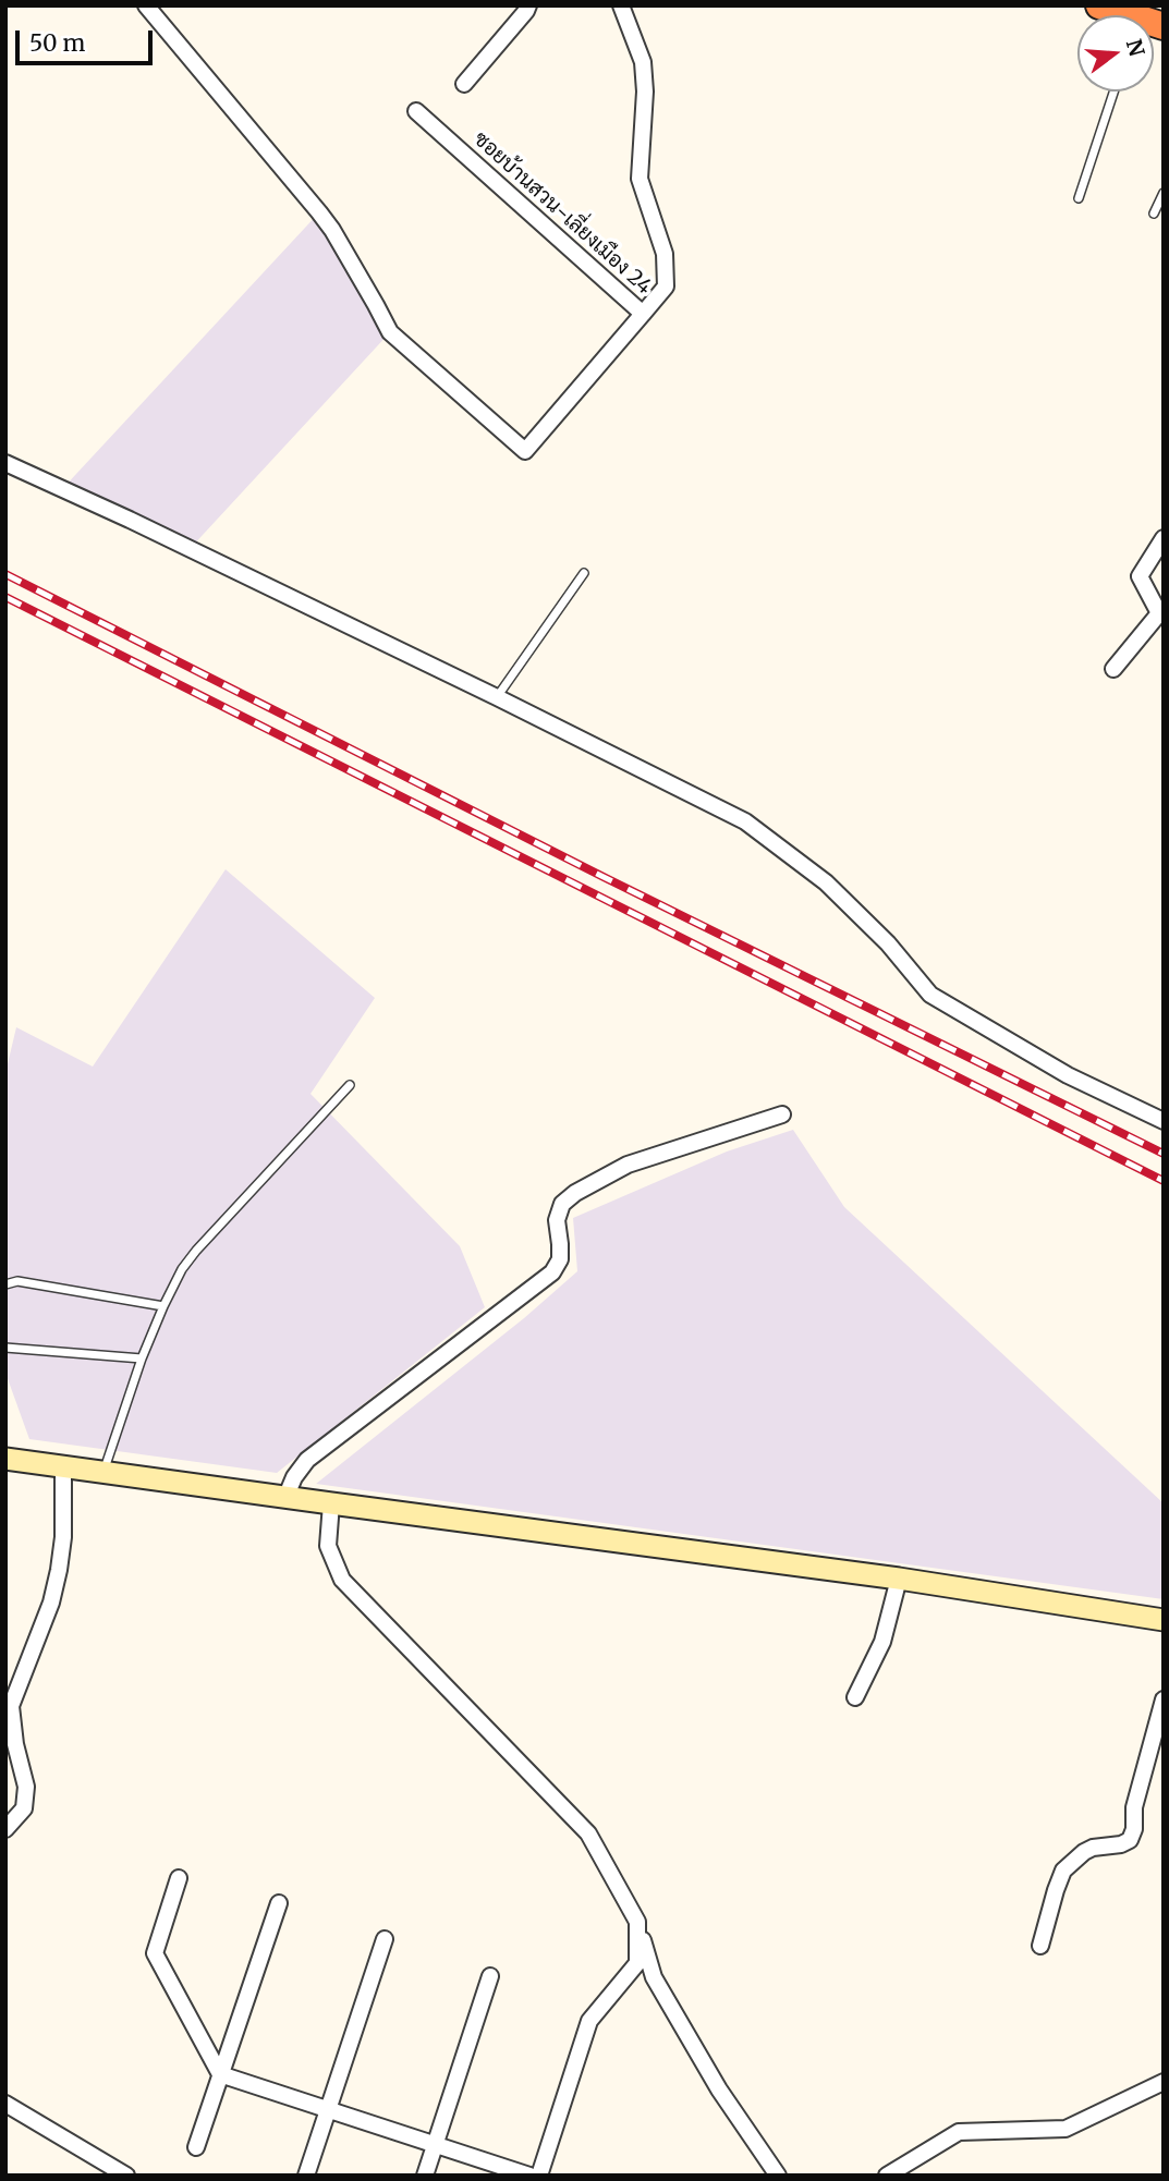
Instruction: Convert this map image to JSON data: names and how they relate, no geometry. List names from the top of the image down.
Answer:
{
  "streets": {
    "street": ["ซอยบ้านสวน-เลี่ยงเมือง 24"]
  },
  "scale_bar": "50 m",
  "north": "right"
}
